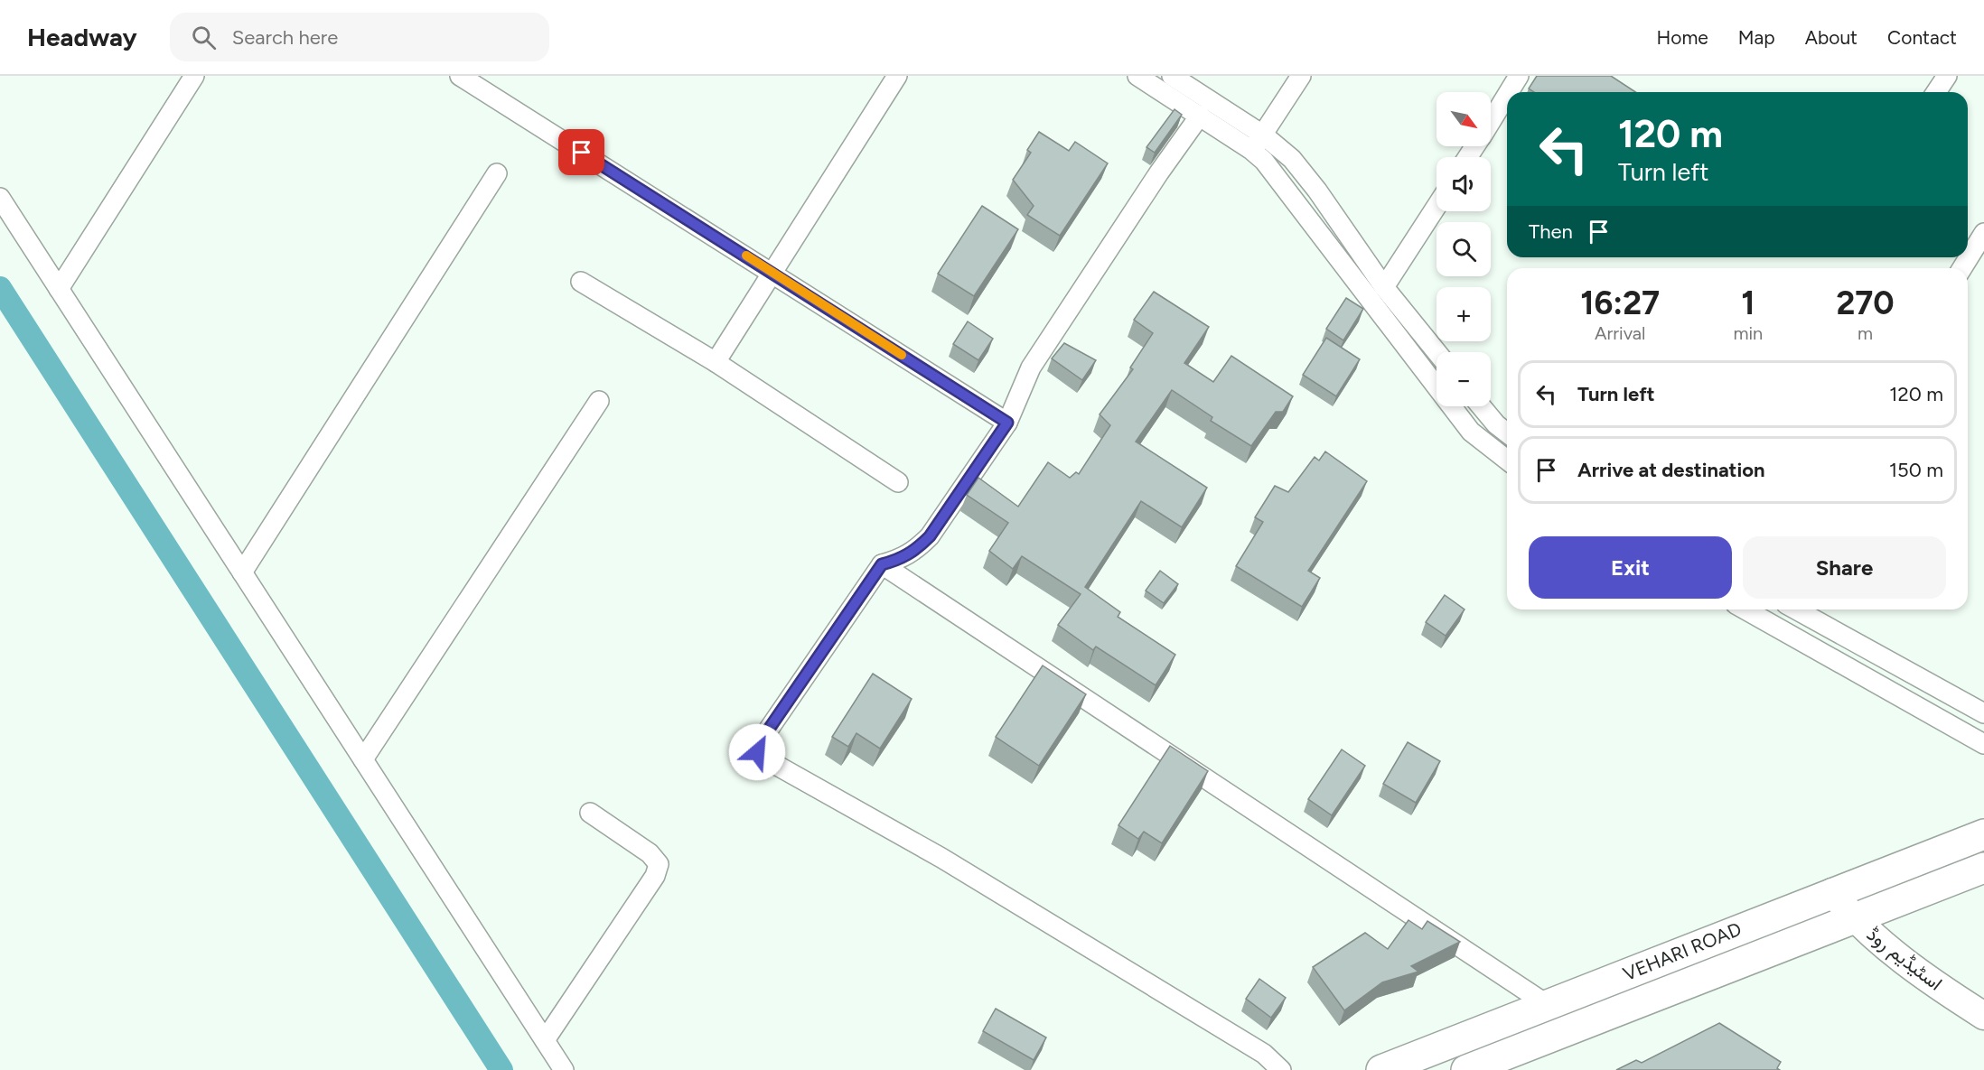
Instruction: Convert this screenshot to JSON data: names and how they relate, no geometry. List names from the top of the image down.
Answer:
{
  "streets": {
    "main road": ["VEHARI ROAD", "اسٹیڈیم روڈ"]
  },
  "crossings": [
    ["VEHARI ROAD", "اسٹیڈیم روڈ"]
  ],
  "north": "bottom right",
  "page": {
    "header": "Headway",
    "search": "Search here",
    "nav": [
      "Home",
      "Map",
      "About",
      "Contact"
    ],
    "map_buttons": ["+", "−"],
    "turn": ["120 m", "Turn left"],
    "then": "Then",
    "eta": [
      "16:27",
      "Arrival",
      "1",
      "min",
      "270",
      "m"
    ],
    "list": [
      {
        "name": "Turn left",
        "value": "120 m"
      },
      {
        "name": "Arrive at destination",
        "value": "150 m"
      }
    ],
    "buttons": ["Exit", "Share"]
  }
}
